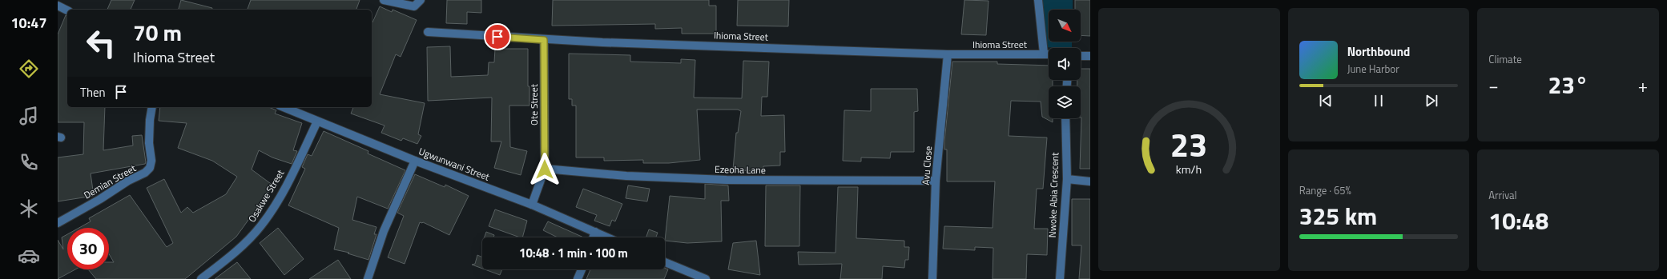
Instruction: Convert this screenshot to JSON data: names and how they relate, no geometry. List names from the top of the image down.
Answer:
{
  "streets": {
    "street": [
      "Ihioma Street",
      "Ote Street",
      "Ugwunwani Street",
      "Avu Close",
      "Ezeoha Lane",
      "Demian Street",
      "Nwoke Abia Crescent",
      "Osakwe Street"
    ]
  },
  "crossings": [
    ["Ihioma Street", "Ote Street"],
    ["Ihioma Street", "Avu Close"],
    ["Ote Street", "Ezeoha Lane"],
    ["Ugwunwani Street", "Osakwe Street"],
    ["Avu Close", "Ezeoha Lane"]
  ],
  "north": "bottom right",
  "page": {
    "tabs": "10:47",
    "tile": [
      "Climate",
      ["Range · 65%", "325 km"],
      ["Arrival", "10:48"]
    ],
    "turn": ["70 m", "Ihioma Street"],
    "song": ["Northbound", "June Harbor"],
    "heat": ["−", "23°", "+"],
    "then": "Then",
    "limit": "30",
    "trip": "10:48 · 1 min · 100 m",
    "gauge": ["23", "km/h"]
  }
}
